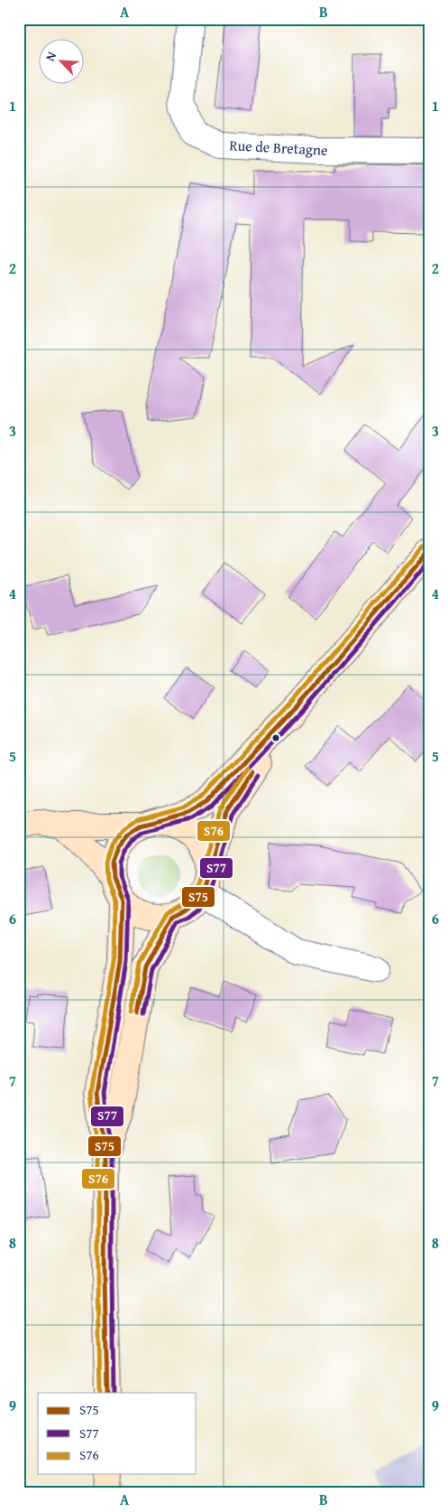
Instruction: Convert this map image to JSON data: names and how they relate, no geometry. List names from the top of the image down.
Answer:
{
  "streets": {
    "street": ["Rue de Bretagne"]
  },
  "lines": ["transit line S76", "transit line S75", "transit line S77"],
  "legend": ["S75", "S77", "S76"],
  "north": "top left",
  "grid": {
    "columns": ["A", "B"],
    "rows": [
      "1",
      "2",
      "3",
      "4",
      "5",
      "6",
      "7",
      "8",
      "9"
    ]
  }
}
